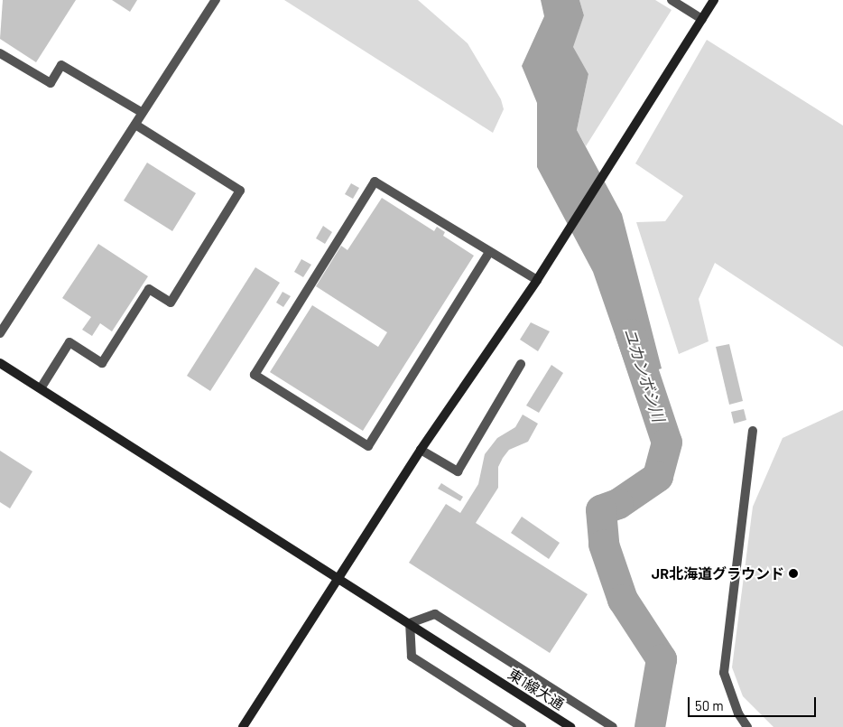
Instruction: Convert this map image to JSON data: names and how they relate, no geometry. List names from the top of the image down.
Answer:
{
  "streets": {
    "street": ["東1線大通"]
  },
  "water": ["ユカンボシ川"],
  "places": ["JR北海道グラウンド"],
  "scale_bar": "50 m"
}
